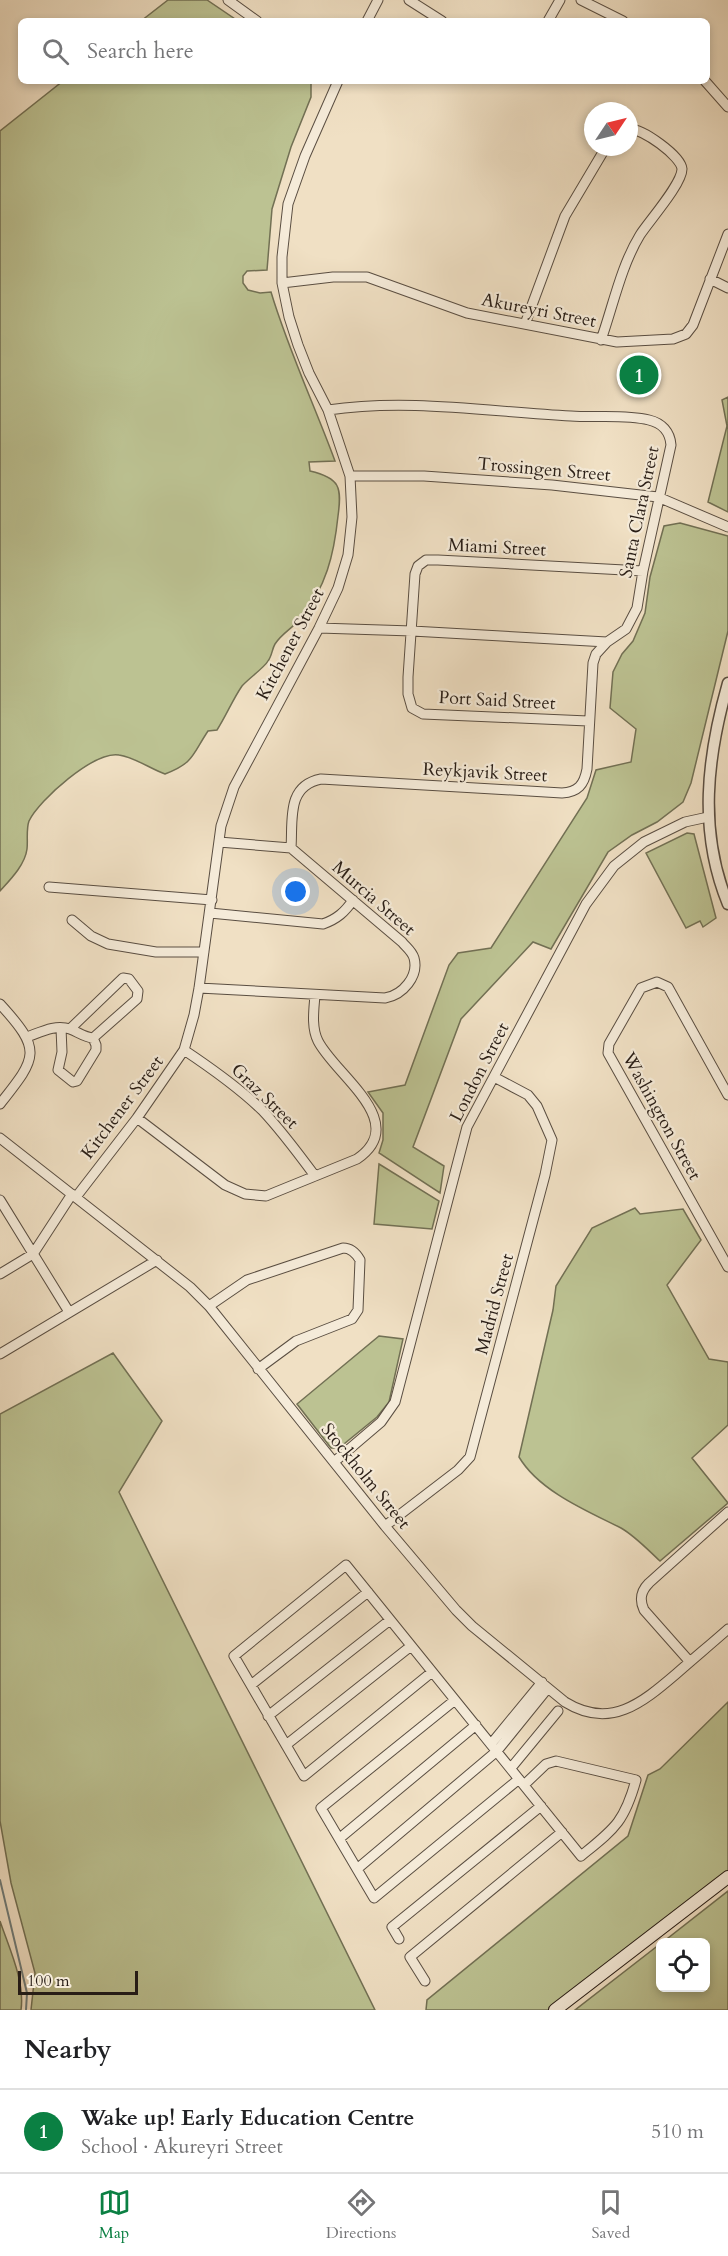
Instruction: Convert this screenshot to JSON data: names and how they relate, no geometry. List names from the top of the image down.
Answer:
{
  "streets": {
    "street": [
      "Akureyri Street",
      "Trossingen Street",
      "Santa Clara Street",
      "Miami Street",
      "Kitchener Street",
      "Port Said Street",
      "Reykjavik Street",
      "Murcia Street",
      "London Street",
      "Graz Street",
      "Washington Street",
      "Madrid Street",
      "Stockholm Street"
    ]
  },
  "crossings": [
    ["Akureyri Street", "Kitchener Street"],
    ["Trossingen Street", "Santa Clara Street"],
    ["Trossingen Street", "Kitchener Street"],
    ["Santa Clara Street", "Miami Street"],
    ["Santa Clara Street", "Kitchener Street"],
    ["Santa Clara Street", "Reykjavik Street"],
    ["Miami Street", "Port Said Street"],
    ["Kitchener Street", "Murcia Street"],
    ["Kitchener Street", "Graz Street"],
    ["Kitchener Street", "Stockholm Street"],
    ["Port Said Street", "Reykjavik Street"],
    ["Reykjavik Street", "Murcia Street"],
    ["London Street", "Madrid Street"],
    ["London Street", "Stockholm Street"],
    ["Madrid Street", "Stockholm Street"]
  ],
  "scale_bar": "100 m",
  "north": "top right",
  "page": {
    "search": "Search here",
    "pins": "1",
    "scale": "100 m",
    "heading": "Nearby",
    "list": [
      {
        "mark": "1",
        "name": "Wake up! Early Education Centre",
        "note": "School · Akureyri Street",
        "value": "510 m"
      }
    ],
    "nav": ["Map", "Directions", "Saved"]
  }
}
